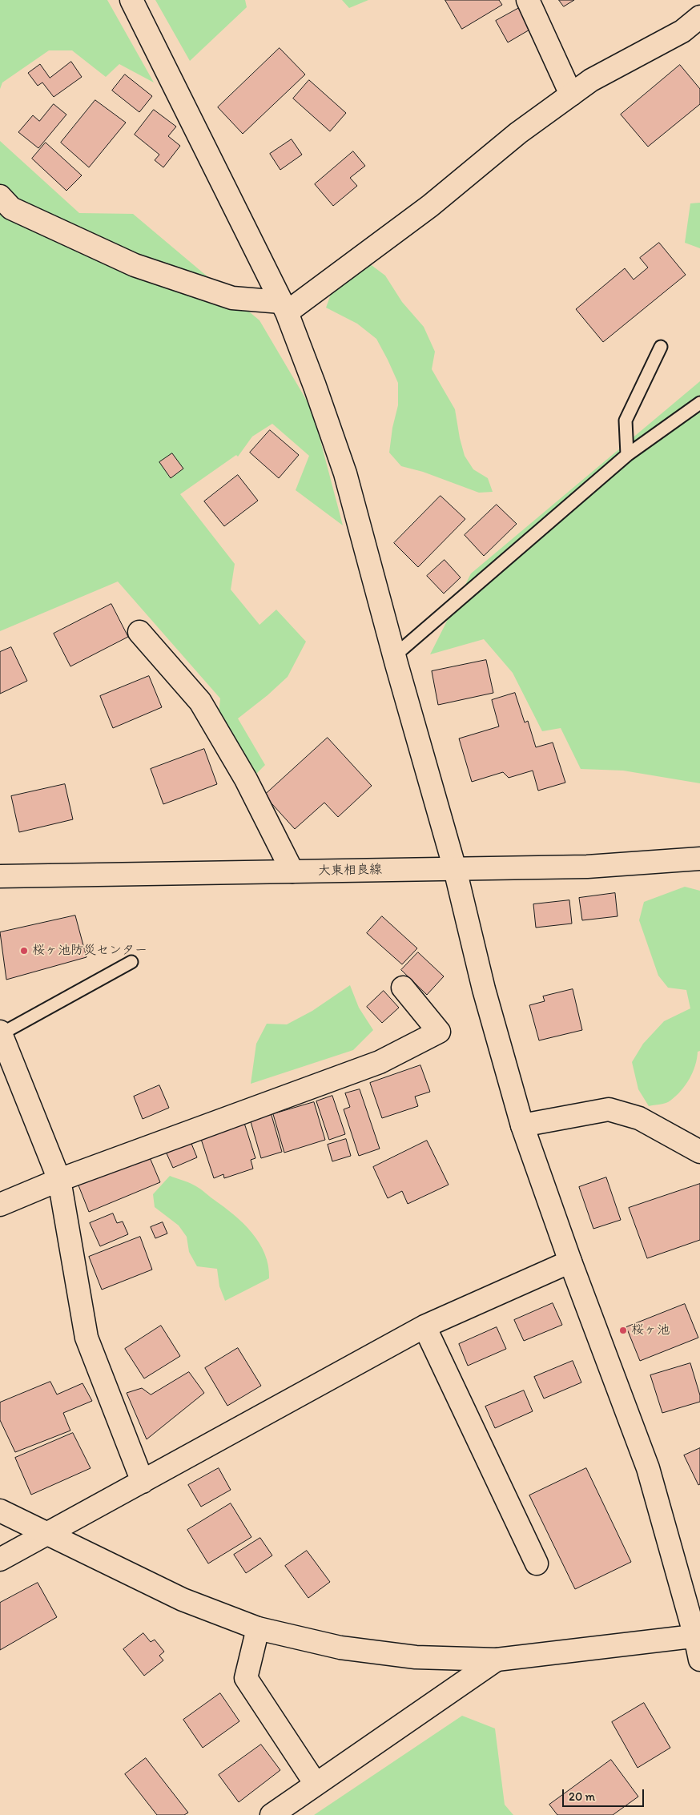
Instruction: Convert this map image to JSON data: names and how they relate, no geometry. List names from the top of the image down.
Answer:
{
  "streets": {
    "street": ["大東相良線"]
  },
  "places": ["桜ヶ池防災センター", "桜ヶ池"],
  "scale_bar": "20 m"
}
